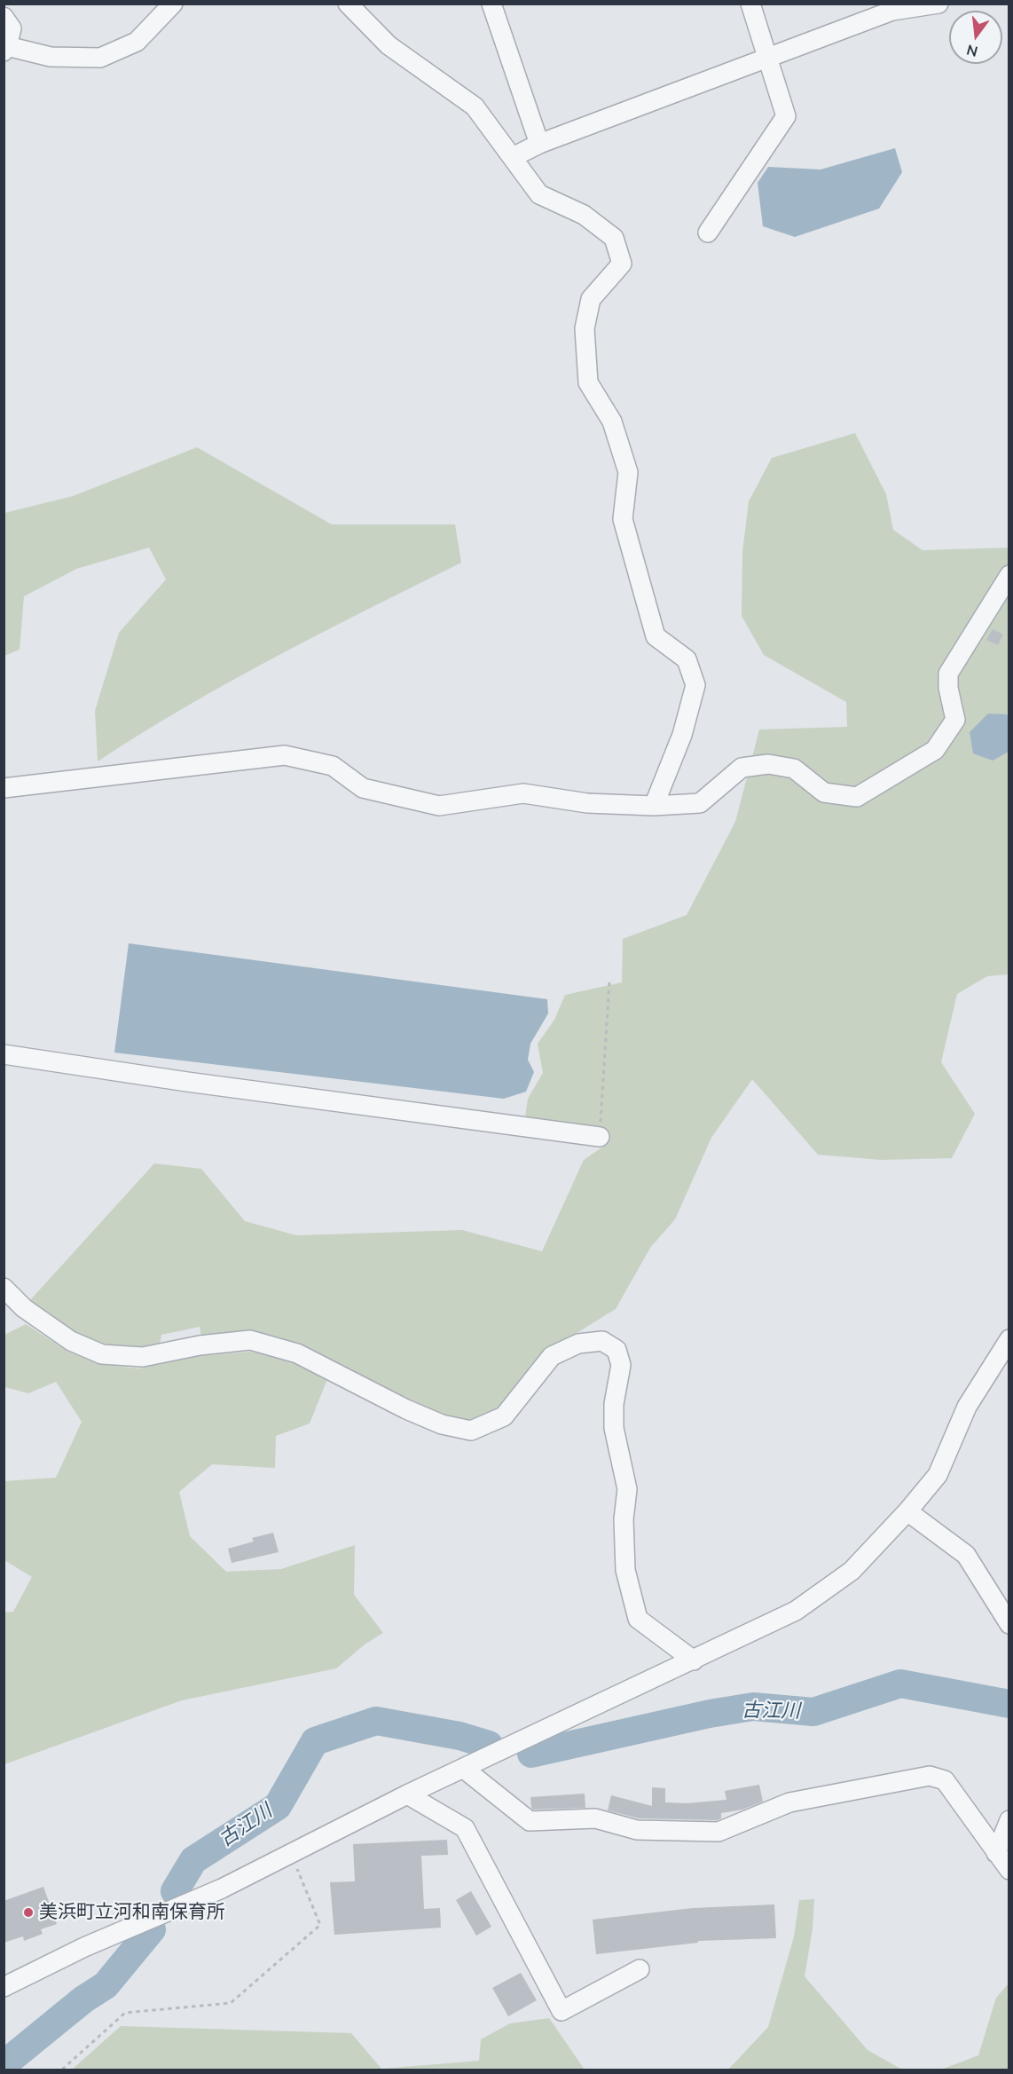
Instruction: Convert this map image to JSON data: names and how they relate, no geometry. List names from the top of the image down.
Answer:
{
  "water": ["古江川"],
  "places": ["美浜町立河和南保育所"],
  "north": "bottom"
}
